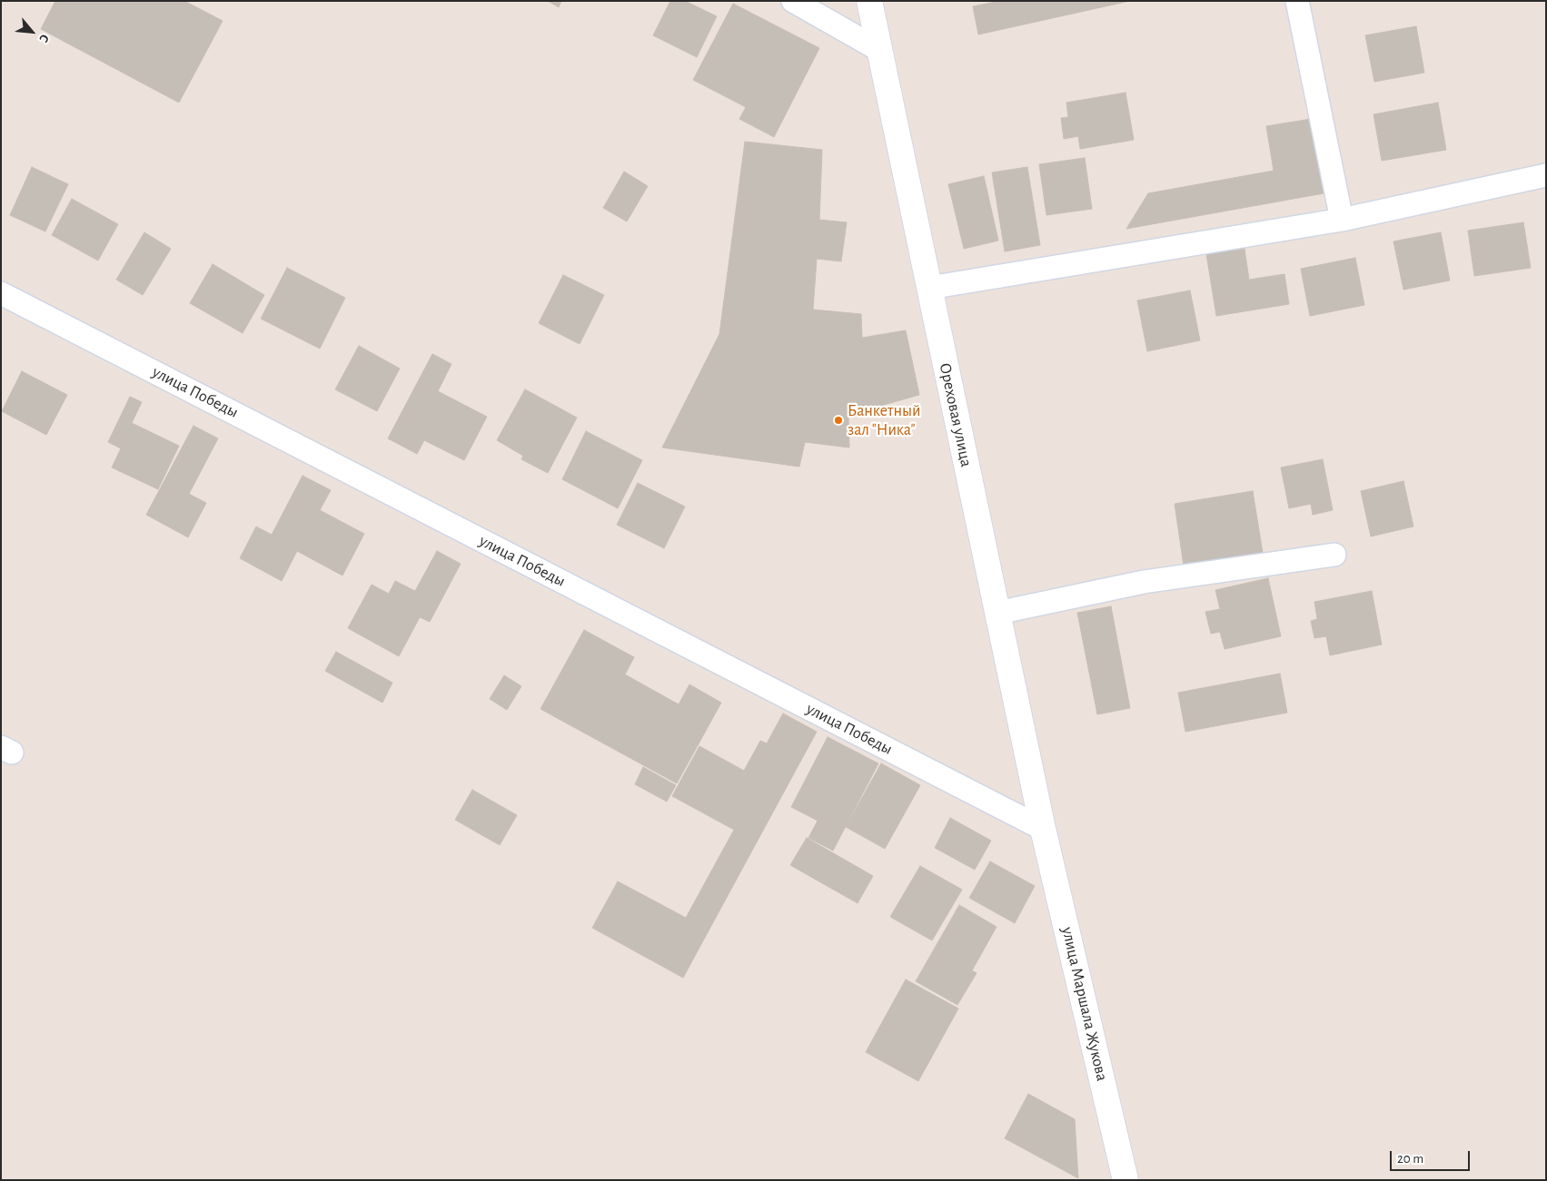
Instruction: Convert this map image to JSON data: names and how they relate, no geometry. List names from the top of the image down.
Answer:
{
  "streets": {
    "main road": ["Ореховая улица", "улица Маршала Жукова"],
    "street": ["улица Победы"]
  },
  "crossings": [
    ["улица Победы", "Ореховая улица"],
    ["улица Победы", "улица Маршала Жукова"],
    ["Ореховая улица", "улица Маршала Жукова"]
  ],
  "places": ["Банкетный зал \"Ника\""],
  "scale_bar": "20 m",
  "north": "bottom right"
}
